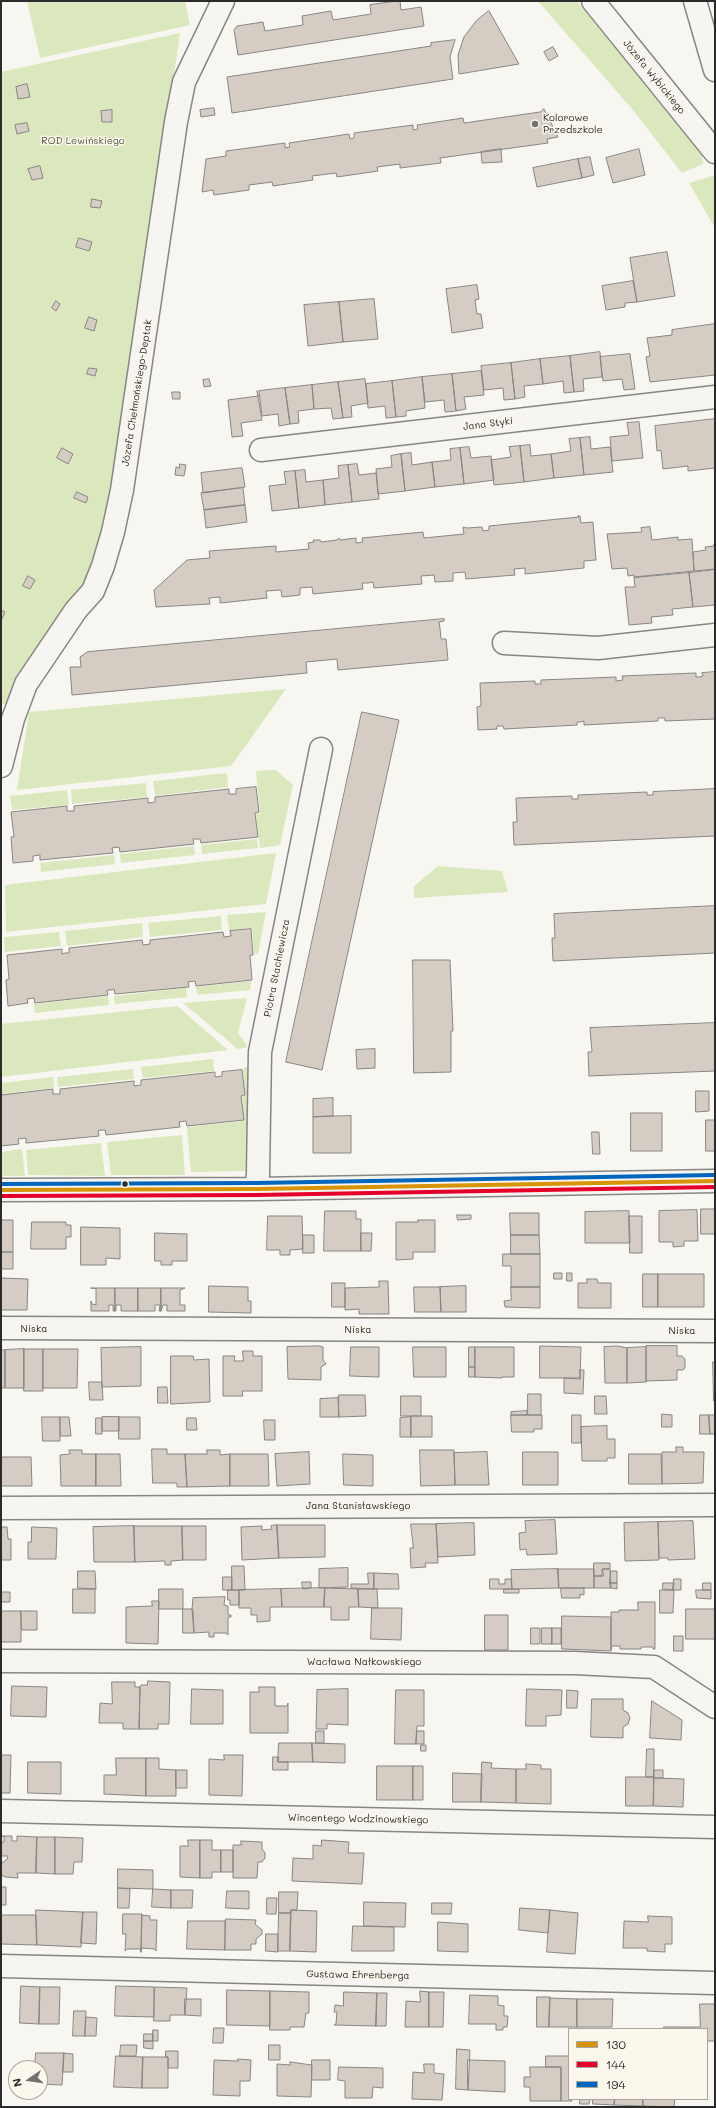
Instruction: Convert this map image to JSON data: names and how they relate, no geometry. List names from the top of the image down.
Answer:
{
  "streets": {
    "street": [
      "Józefa Wybickiego",
      "Józefa Chełmońskiego-Deptak",
      "Jana Styki",
      "Piotra Stachiewicza",
      "Niska",
      "Jana Stanisławskiego",
      "Wacława Nałkowskiego",
      "Wincentego Wodzinowskiego",
      "Gustawa Ehrenberga"
    ]
  },
  "parks": ["ROD Lewińskiego"],
  "places": ["Kolorowe Przedszkole"],
  "lines": ["transit line 194", "transit line 130", "transit line 144"],
  "legend": ["130", "144", "194"],
  "north": "left"
}
